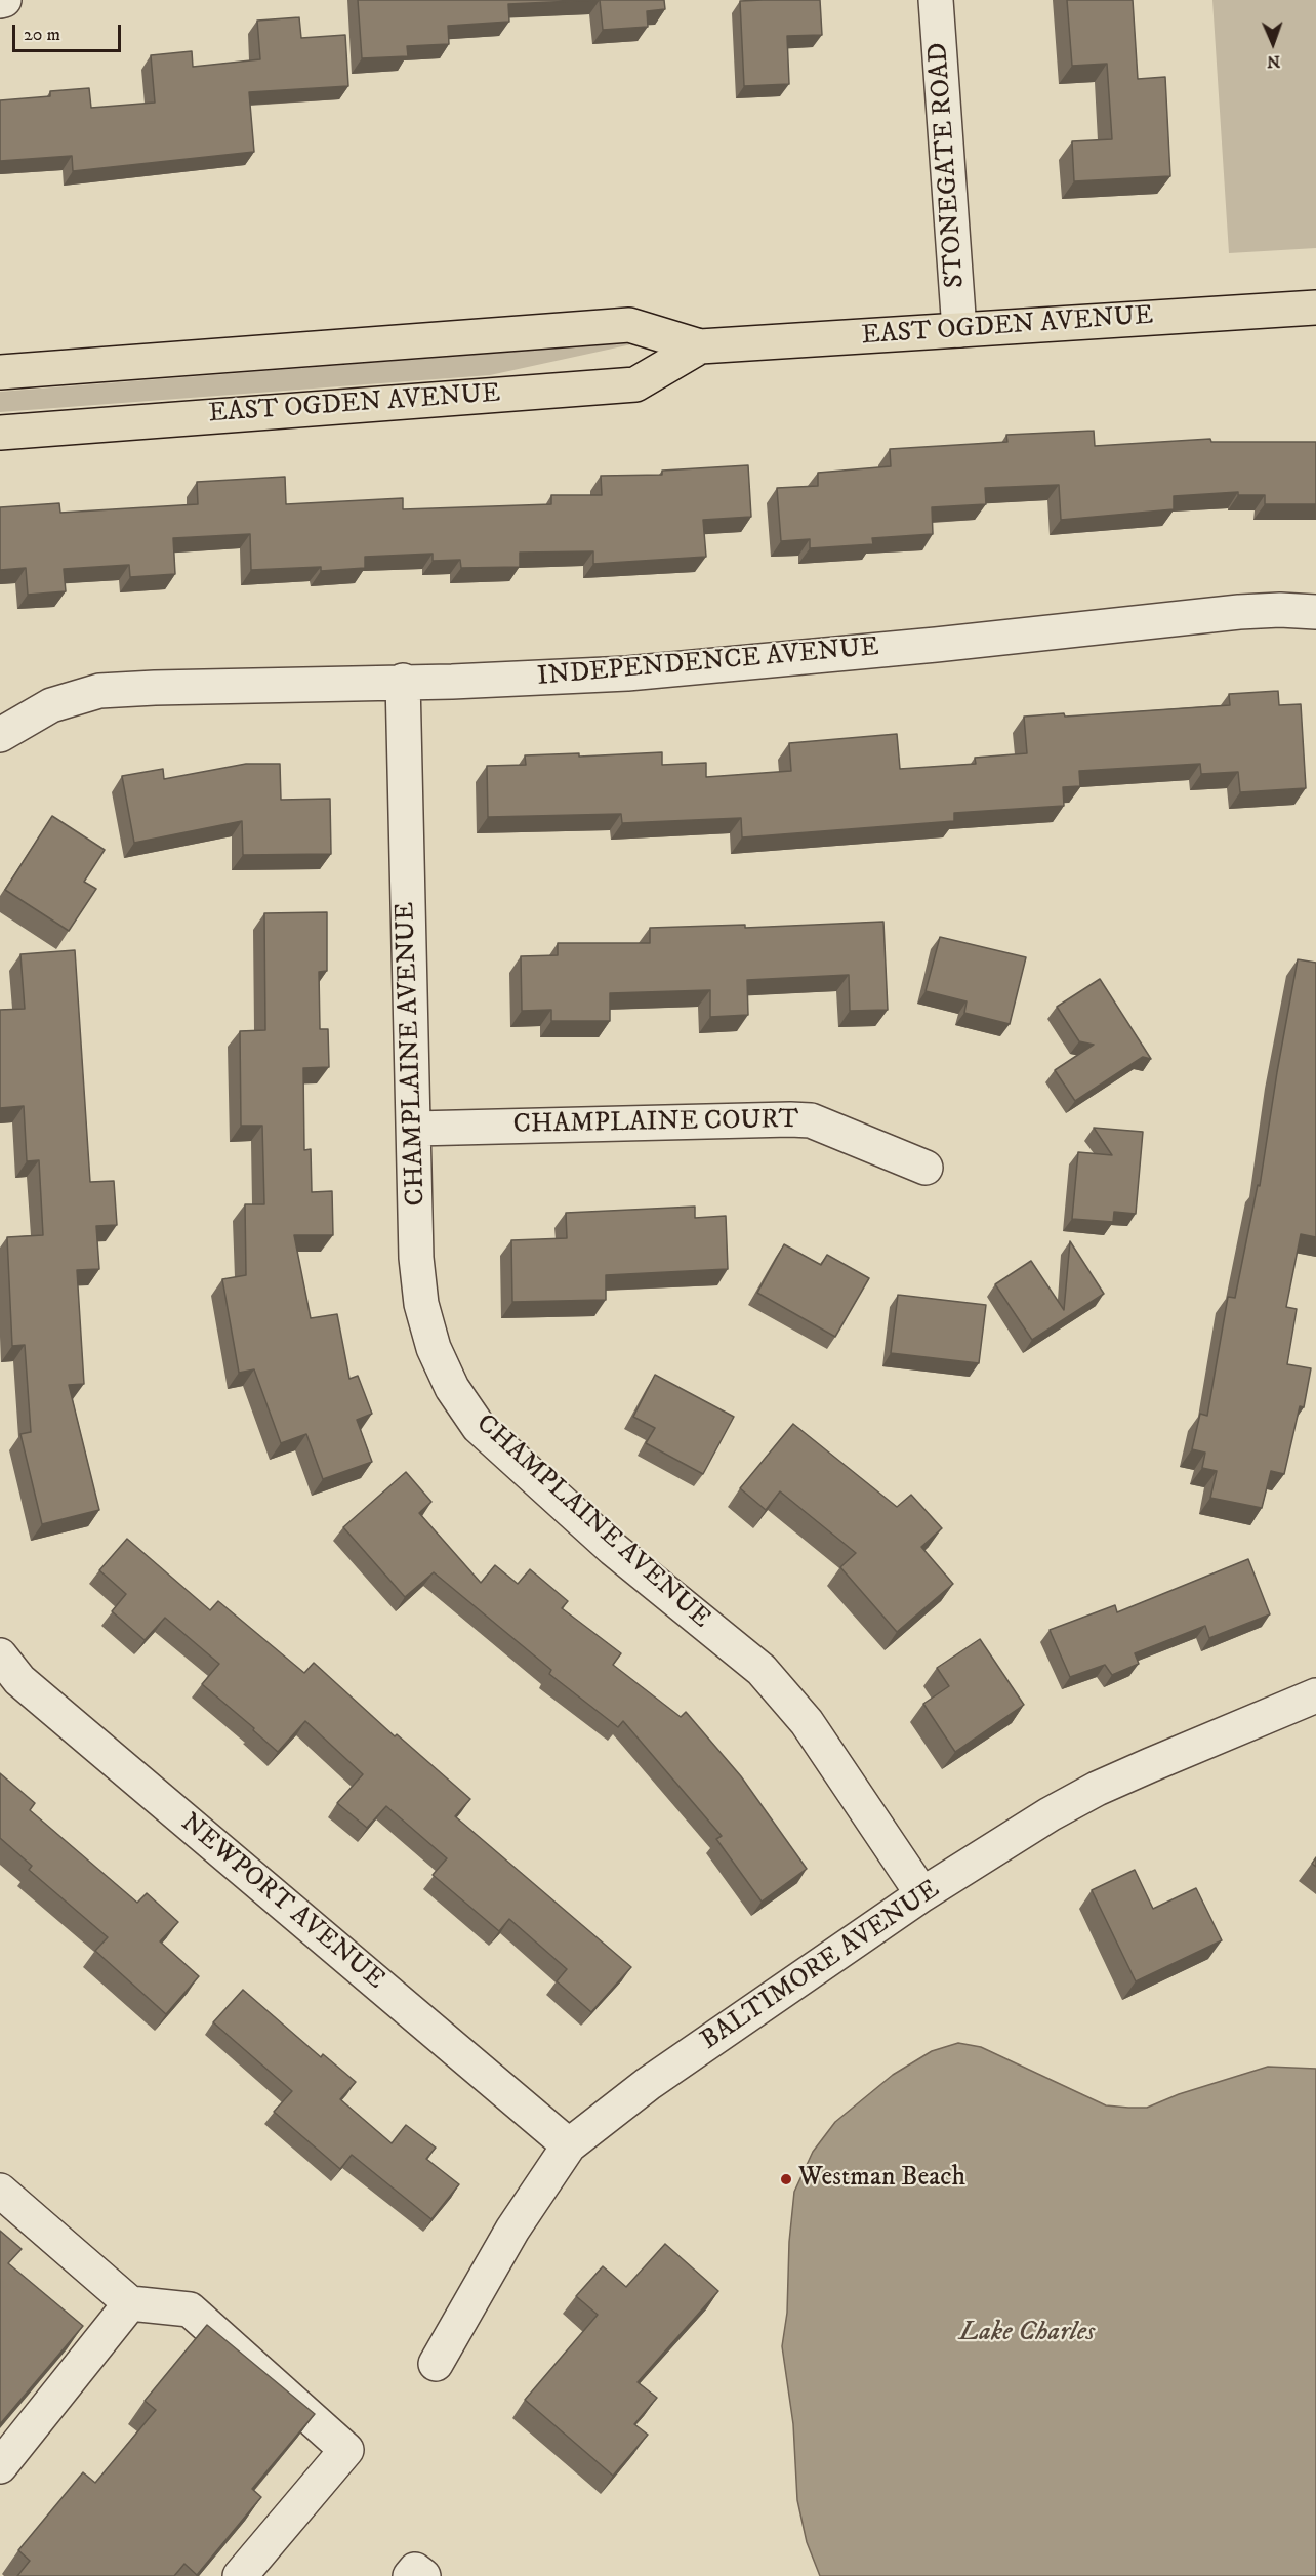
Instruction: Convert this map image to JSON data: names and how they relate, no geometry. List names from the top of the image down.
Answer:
{
  "streets": {
    "main road": ["EAST OGDEN AVENUE"],
    "street": [
      "STONEGATE ROAD",
      "INDEPENDENCE AVENUE",
      "CHAMPLAINE AVENUE",
      "CHAMPLAINE COURT",
      "NEWPORT AVENUE",
      "BALTIMORE AVENUE"
    ]
  },
  "crossings": [
    ["STONEGATE ROAD", "EAST OGDEN AVENUE"],
    ["INDEPENDENCE AVENUE", "CHAMPLAINE AVENUE"],
    ["CHAMPLAINE AVENUE", "CHAMPLAINE COURT"],
    ["CHAMPLAINE AVENUE", "BALTIMORE AVENUE"],
    ["NEWPORT AVENUE", "BALTIMORE AVENUE"]
  ],
  "water": ["Lake Charles"],
  "places": ["Westman Beach"],
  "scale_bar": "20 m",
  "north": "bottom"
}
